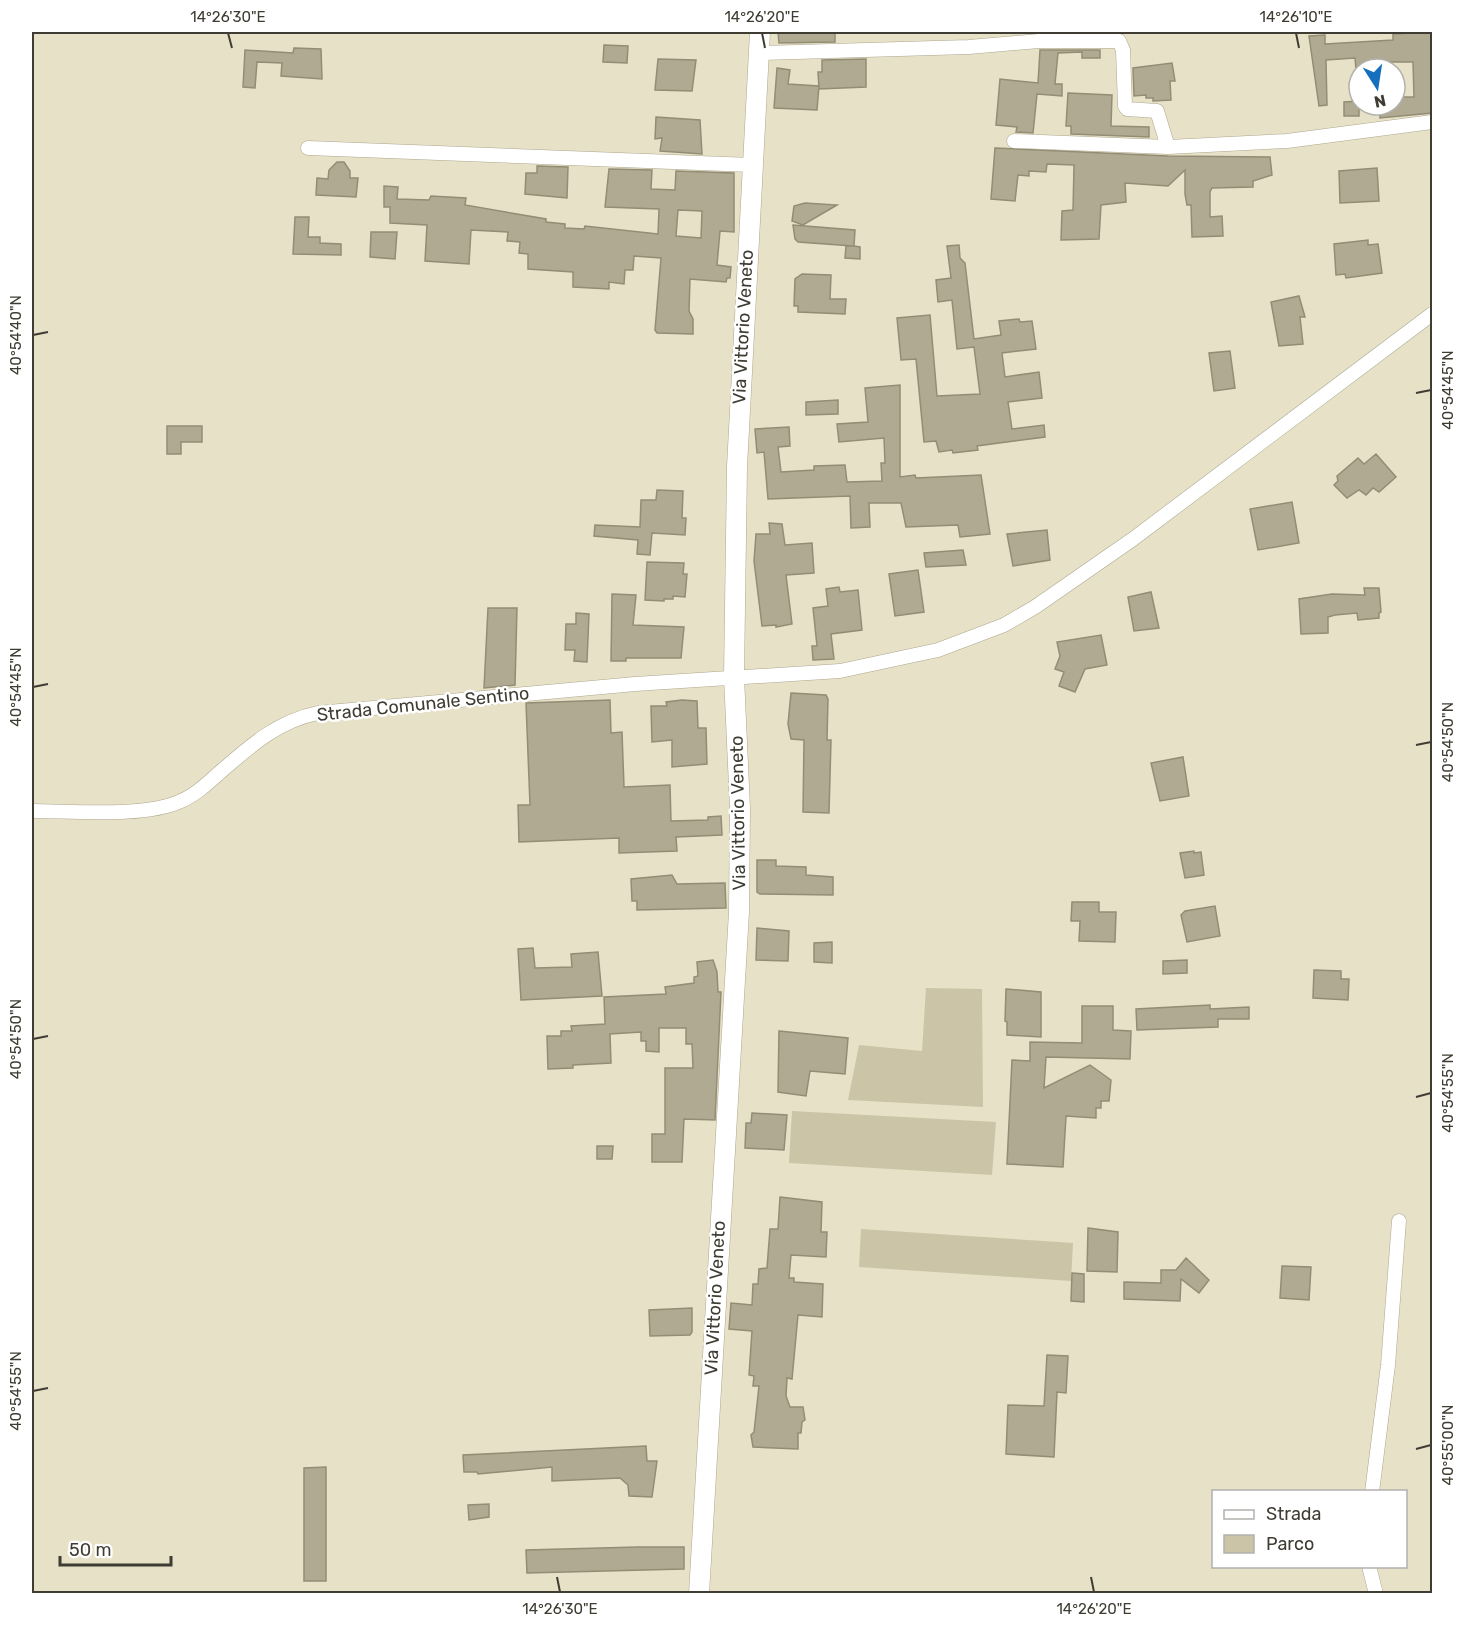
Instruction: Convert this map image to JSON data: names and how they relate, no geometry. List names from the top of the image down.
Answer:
{
  "streets": {
    "street": ["Via Vittorio Veneto", "Strada Comunale Sentino"]
  },
  "crossings": [
    ["Via Vittorio Veneto", "Strada Comunale Sentino"]
  ],
  "legend": ["Strada", "Parco"],
  "scale_bar": "50 m",
  "north": "bottom",
  "coordinates": [
    "14°26'30\"E",
    "14°26'20\"E",
    "14°26'10\"E",
    "40°54'40\"N",
    "40°54'45\"N",
    "40°54'50\"N",
    "40°54'55\"N",
    "40°55'00\"N"
  ]
}
